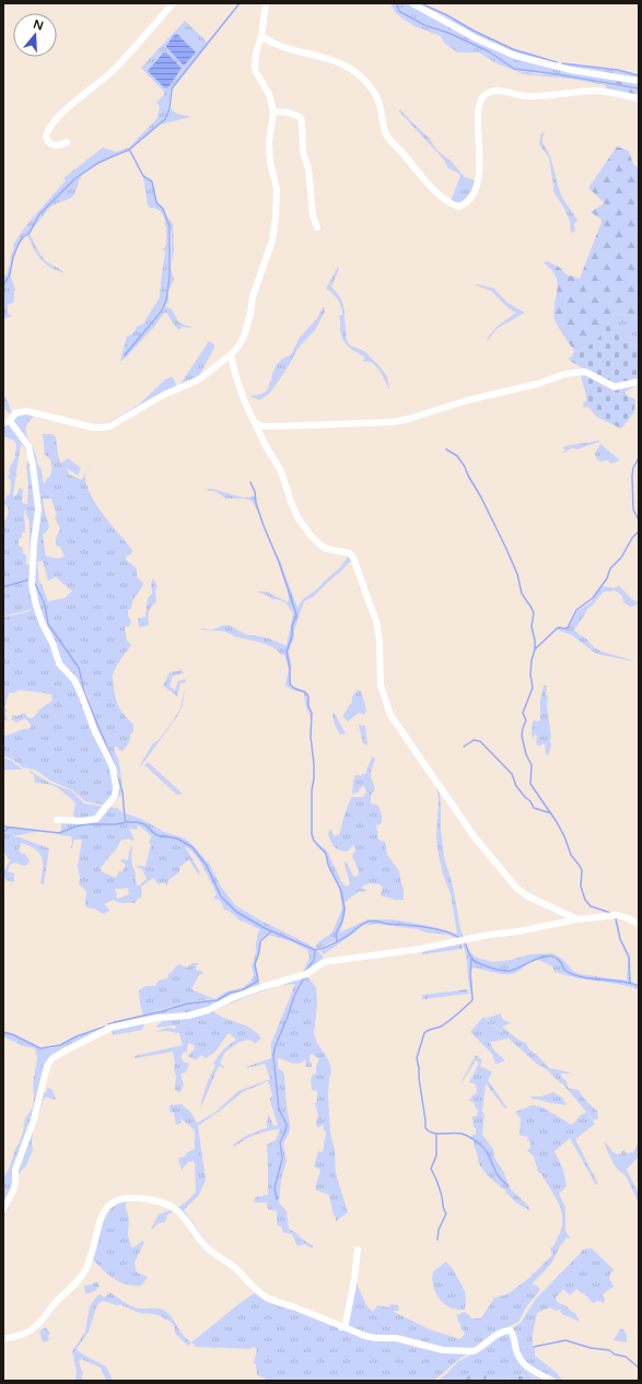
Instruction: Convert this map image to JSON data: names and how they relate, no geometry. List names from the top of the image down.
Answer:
{
  "north": "top"
}
